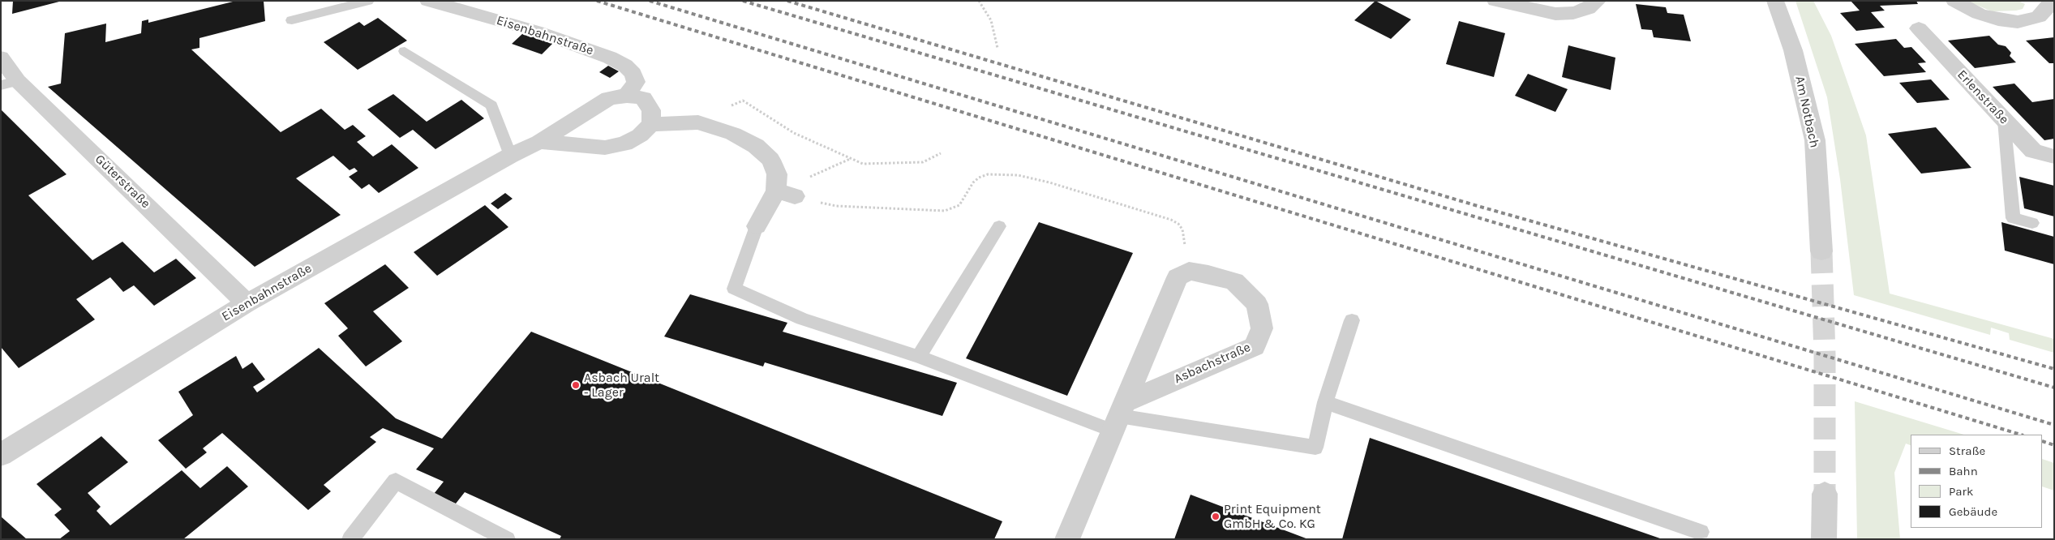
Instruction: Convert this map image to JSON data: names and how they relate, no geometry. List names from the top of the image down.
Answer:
{
  "streets": {
    "street": [
      "Eisenbahnstraße",
      "Erlenstraße",
      "Am Notbach",
      "Güterstraße",
      "Asbachstraße"
    ]
  },
  "crossings": [
    ["Eisenbahnstraße", "Güterstraße"]
  ],
  "places": ["Asbach Uralt - Lager", "Print Equipment GmbH & Co. KG"],
  "legend": [
    "Straße",
    "Bahn",
    "Park",
    "Gebäude"
  ]
}
